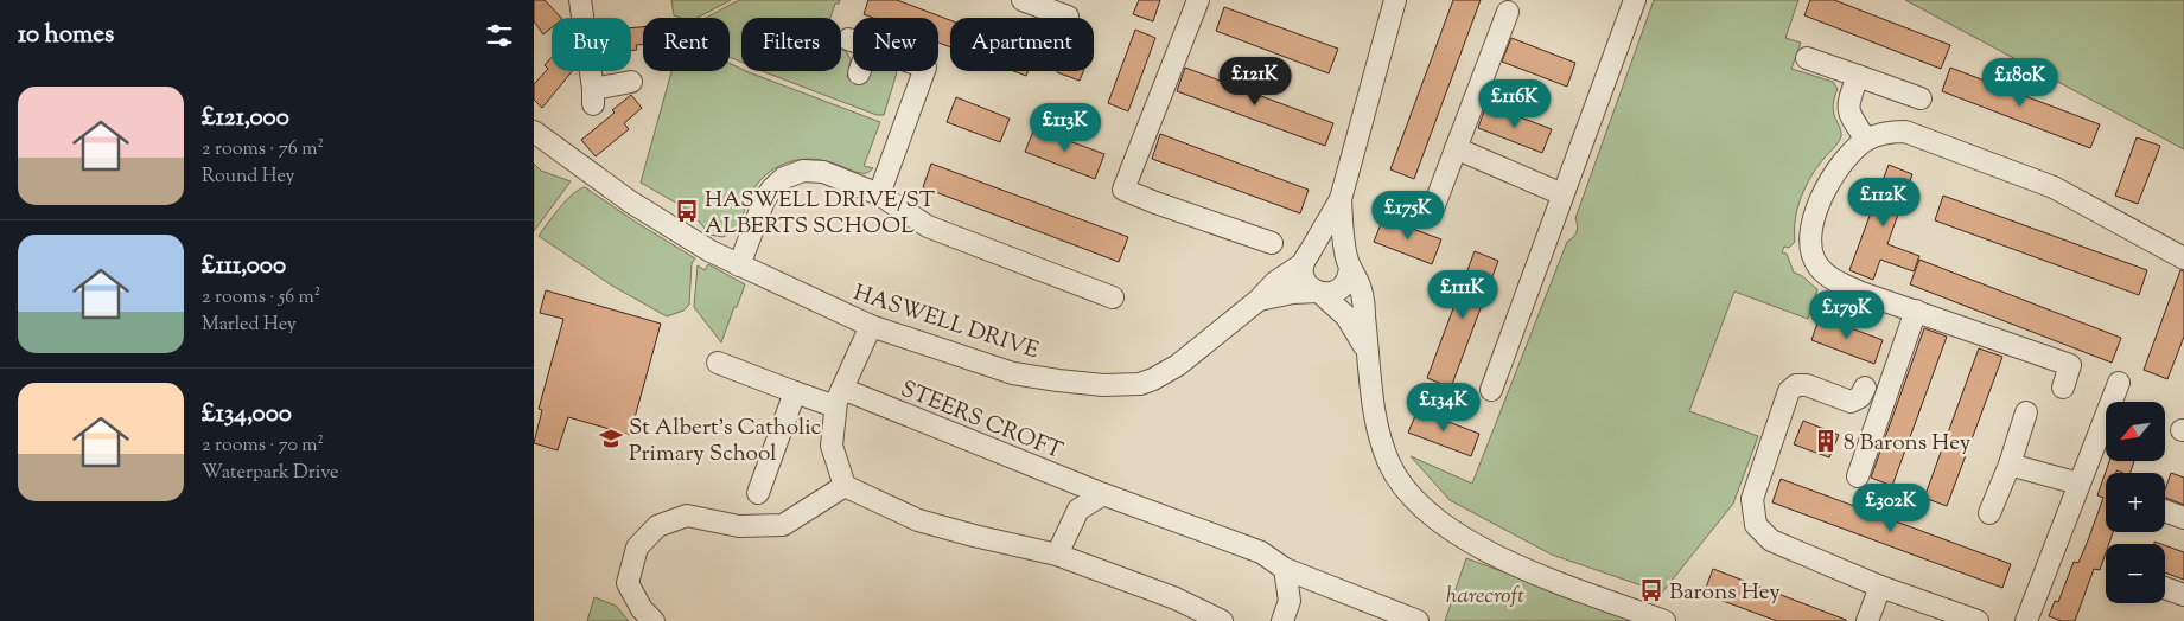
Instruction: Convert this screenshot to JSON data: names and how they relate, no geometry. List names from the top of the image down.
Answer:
{
  "streets": {
    "street": ["HASWELL DRIVE", "STEERS CROFT"]
  },
  "parks": ["harecroft"],
  "places": {
    "bus stop": ["HASWELL DRIVE/ST ALBERTS SCHOOL", "Barons Hey"],
    "school or university": ["St Albert's Catholic Primary School"],
    "building": ["8 Barons Hey"]
  },
  "north": "bottom left",
  "page": {
    "heading": "10 homes",
    "chip": [
      "Buy",
      "Rent",
      "Filters",
      "New",
      "Apartment"
    ],
    "price": [
      "£121K",
      "£180K",
      "£116K",
      "£113K",
      "£112K",
      "£175K",
      "£111K",
      "£179K",
      "£134K",
      "£302K"
    ],
    "list": [
      {
        "name": "£121,000",
        "note": "2 rooms · 76 m² · Round Hey"
      },
      {
        "name": "£111,000",
        "note": "2 rooms · 56 m² · Marled Hey"
      },
      {
        "name": "£134,000",
        "note": "2 rooms · 70 m² · Waterpark Drive"
      }
    ],
    "map_buttons": ["+", "−"]
  }
}
